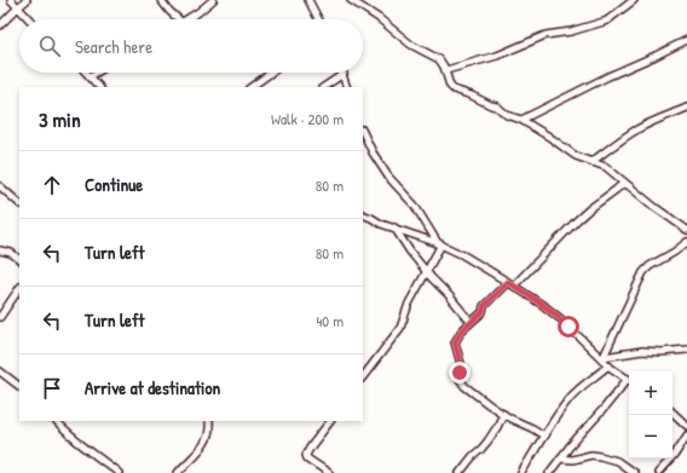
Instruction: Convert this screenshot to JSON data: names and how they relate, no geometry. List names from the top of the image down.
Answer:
{
  "page": {
    "search": "Search here",
    "heading": ["3 min", "Walk · 200 m"],
    "list": [
      ["Continue", "80 m"],
      ["Turn left", "80 m"],
      ["Turn left", "40 m"],
      "Arrive at destination"
    ],
    "map_buttons": ["+", "−"]
  }
}
